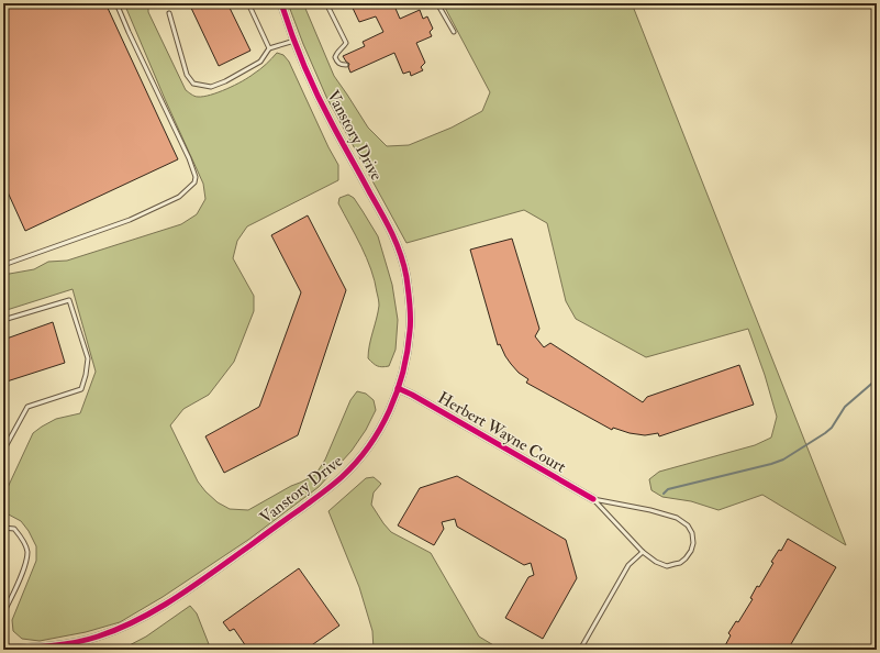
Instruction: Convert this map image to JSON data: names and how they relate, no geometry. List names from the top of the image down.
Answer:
{
  "streets": {
    "street": ["Vanstory Drive", "Herbert Wayne Court"]
  },
  "crossings": [
    ["Vanstory Drive", "Herbert Wayne Court"]
  ]
}
